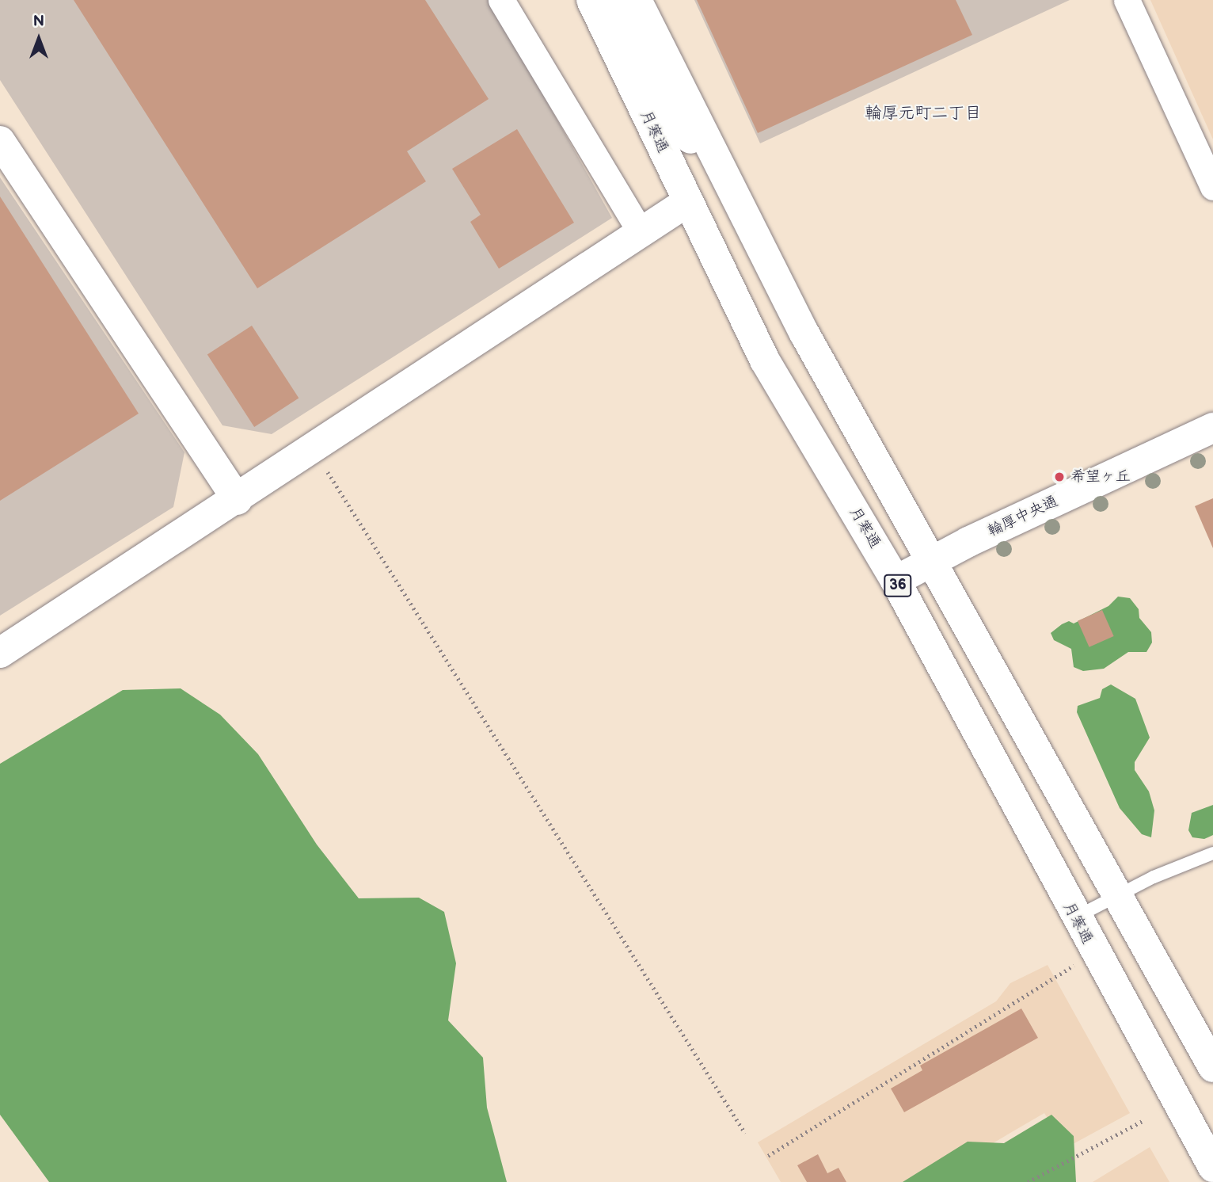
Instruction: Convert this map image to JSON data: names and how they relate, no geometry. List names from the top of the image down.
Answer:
{
  "streets": {
    "main road": ["月寒通", "輪厚中央通", "36"]
  },
  "crossings": [
    ["月寒通", "輪厚中央通"],
    ["輪厚中央通", "36"]
  ],
  "districts": ["輪厚元町二丁目"],
  "places": ["希望ヶ丘"],
  "north": "top"
}
